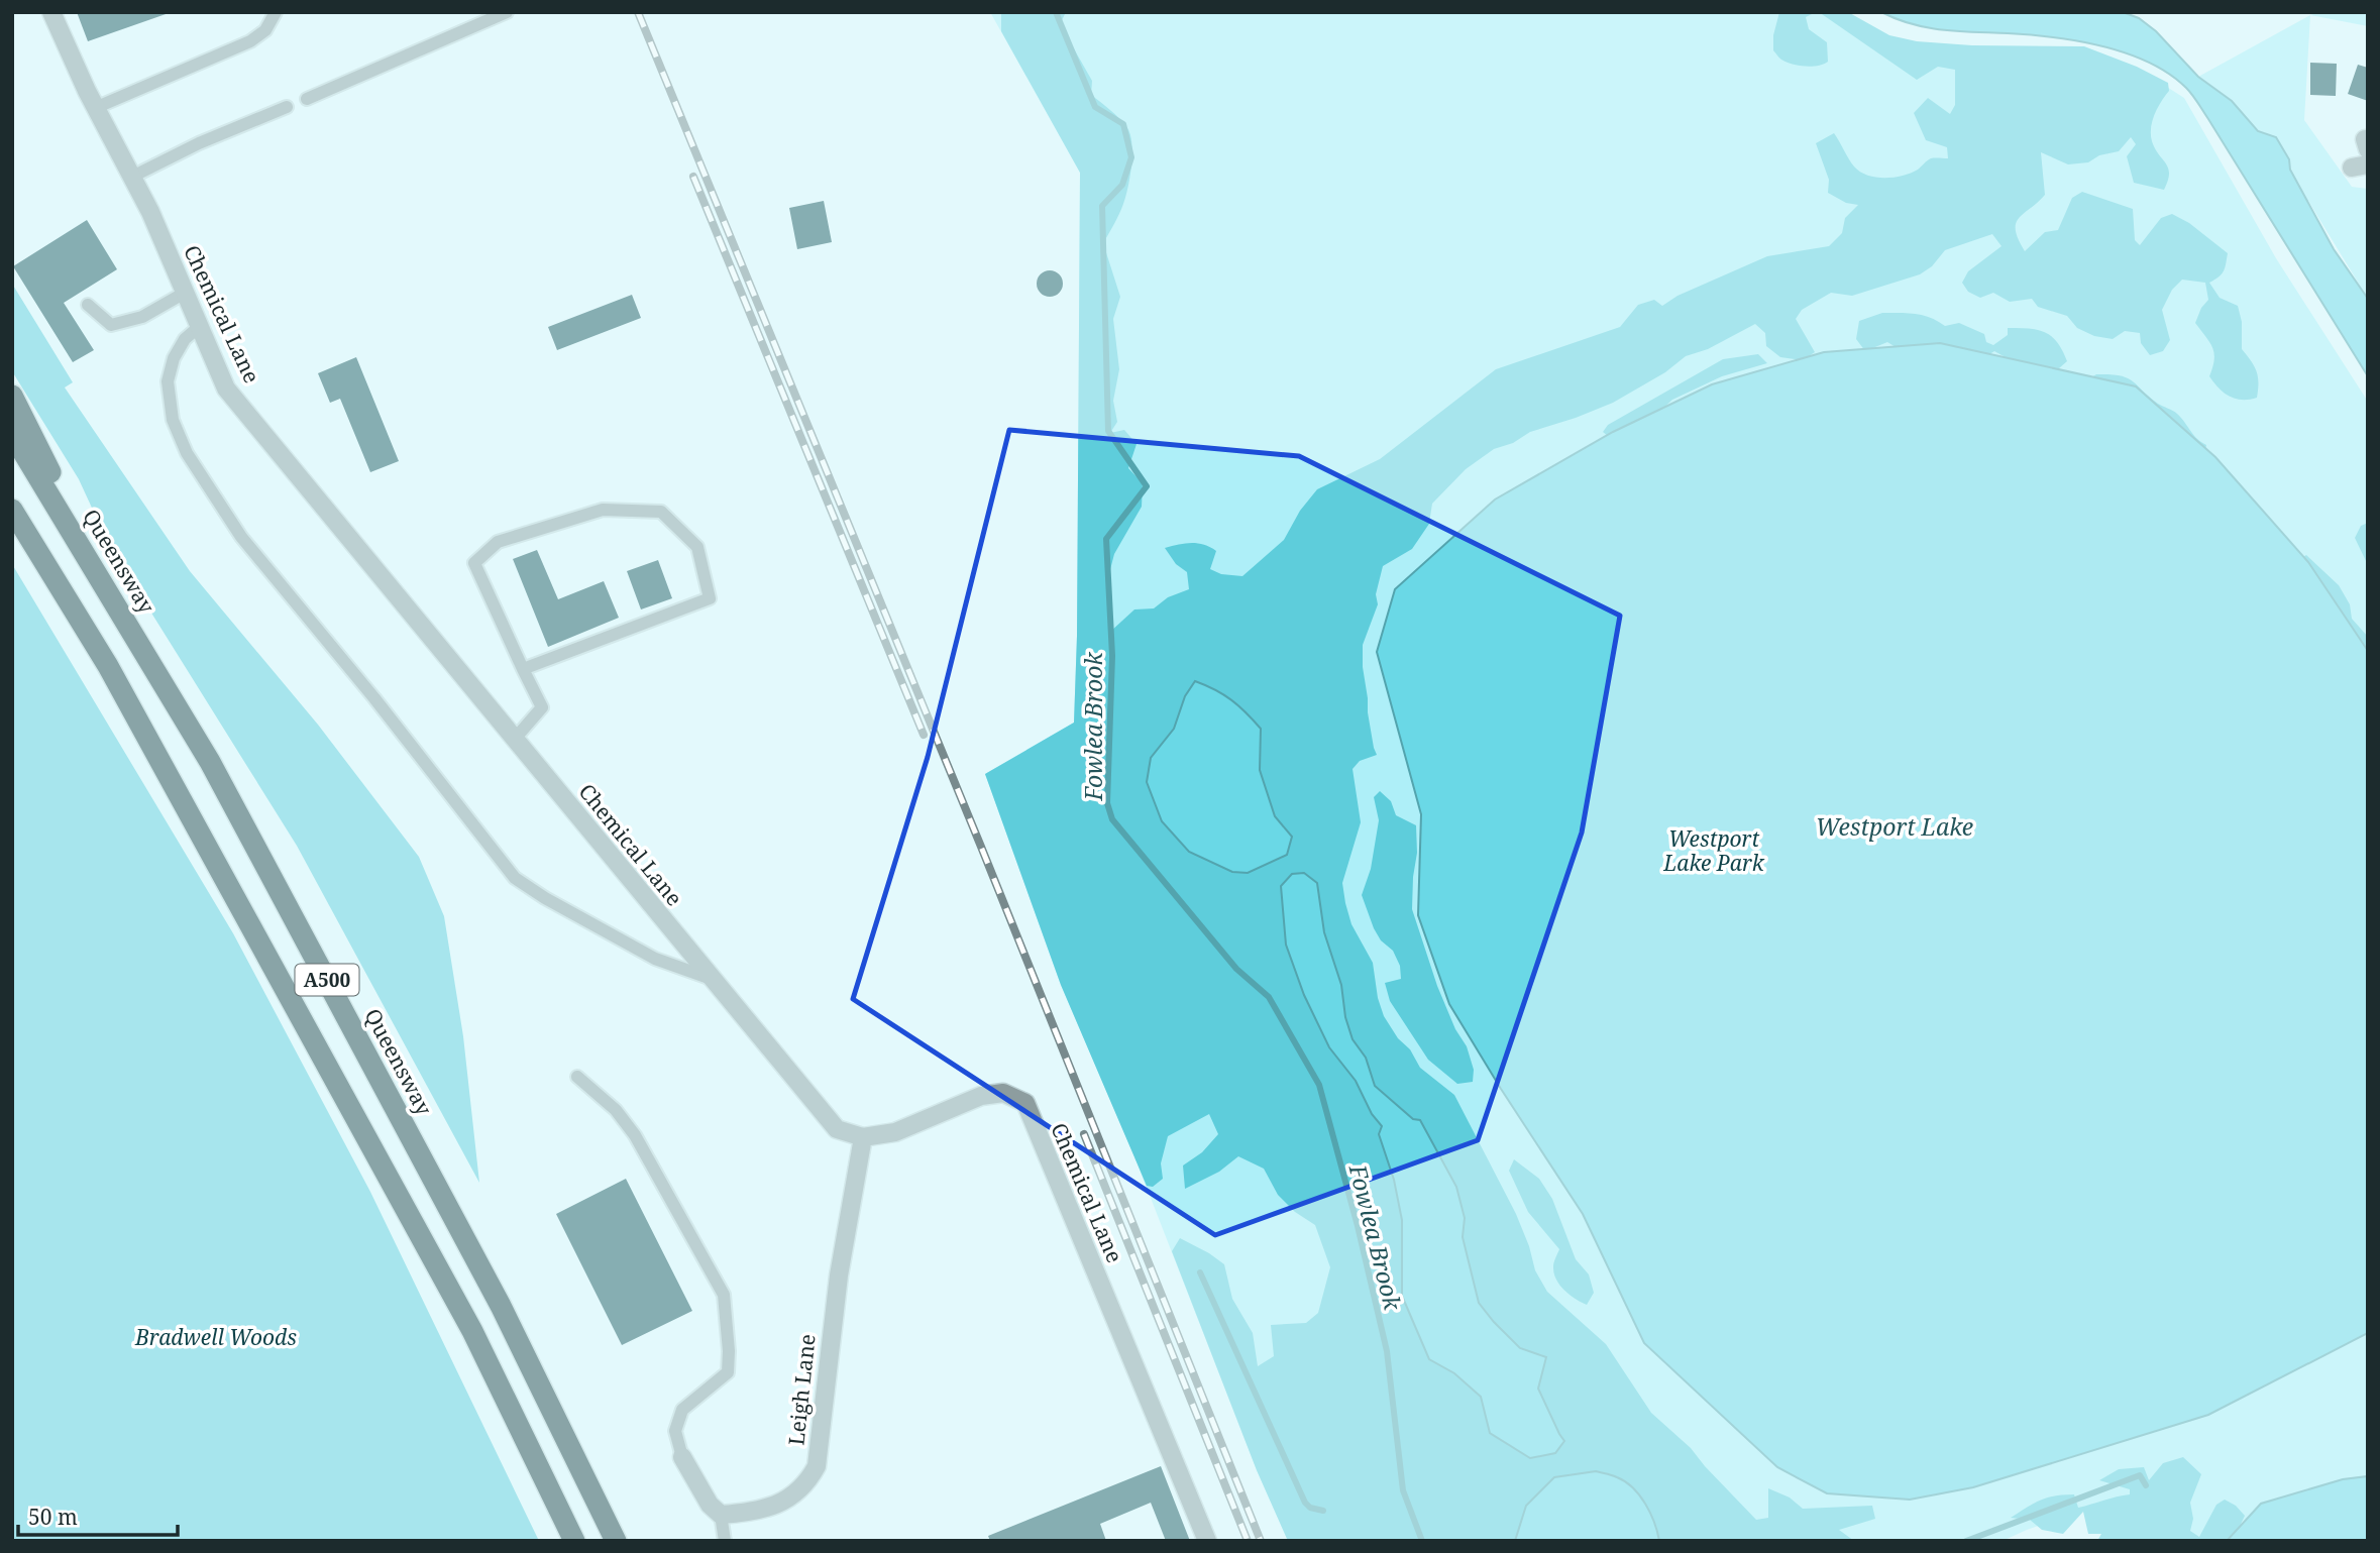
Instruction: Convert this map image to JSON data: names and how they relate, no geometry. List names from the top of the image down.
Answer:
{
  "streets": {
    "highway": ["Queensway", "A500"],
    "street": ["Chemical Lane", "Leigh Lane"]
  },
  "crossings": [
    ["Chemical Lane", "Leigh Lane"]
  ],
  "water": ["Fowlea Brook", "Westport Lake"],
  "parks": ["Westport Lake Park", "Bradwell Woods"],
  "scale_bar": "50 m"
}
